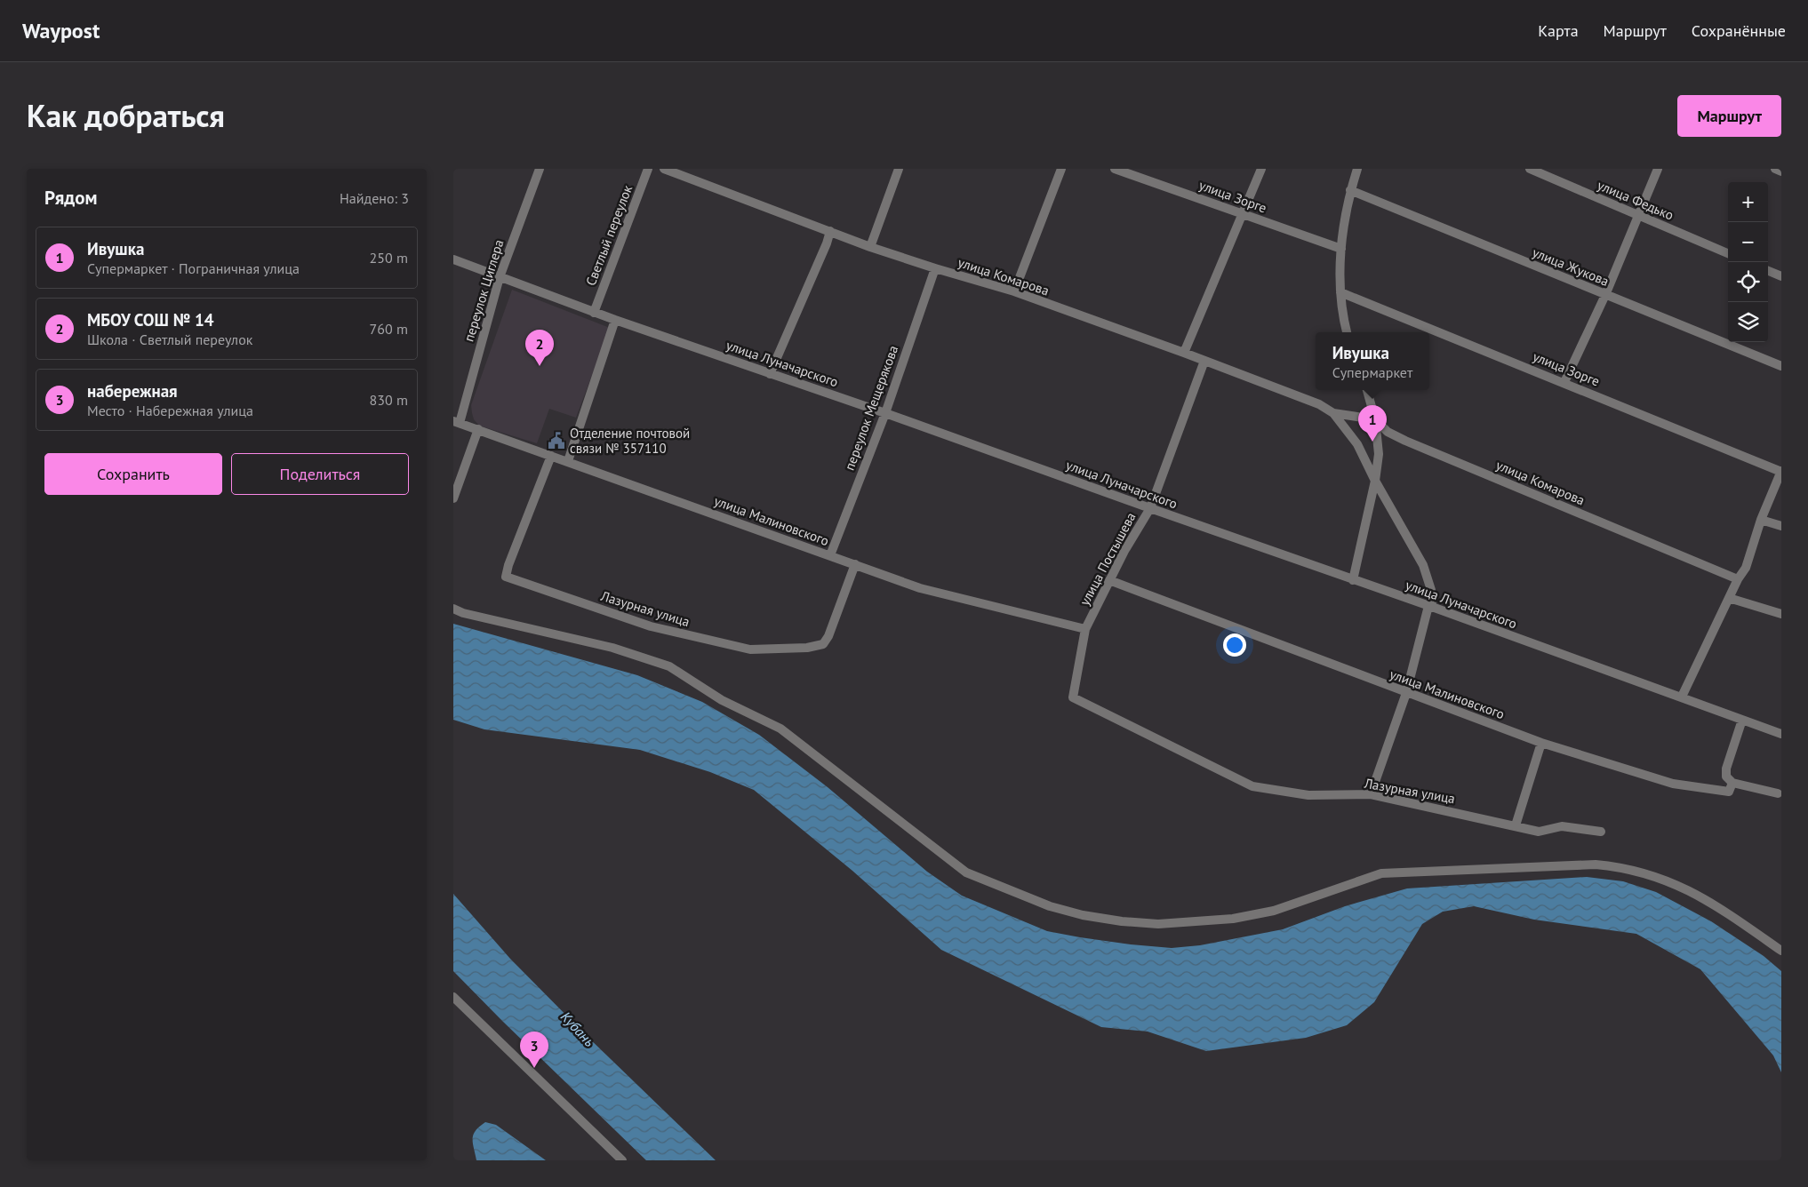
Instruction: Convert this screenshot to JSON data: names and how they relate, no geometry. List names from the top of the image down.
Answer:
{
  "streets": {
    "street": [
      "улица Зорге",
      "улица Федько",
      "Светлый переулок",
      "улица Жукова",
      "улица Комарова",
      "переулок Циглера",
      "улица Луначарского",
      "переулок Мещерякова",
      "улица Малиновского",
      "улица Постышева",
      "Лазурная улица"
    ]
  },
  "crossings": [
    ["Светлый переулок", "улица Луначарского"],
    ["улица Комарова", "улица Луначарского"],
    ["улица Комарова", "переулок Мещерякова"],
    ["улица Комарова", "улица Постышева"],
    ["переулок Циглера", "улица Луначарского"],
    ["переулок Циглера", "улица Малиновского"],
    ["улица Луначарского", "переулок Мещерякова"],
    ["улица Луначарского", "улица Постышева"],
    ["переулок Мещерякова", "улица Малиновского"],
    ["улица Малиновского", "улица Постышева"],
    ["улица Малиновского", "Лазурная улица"],
    ["улица Постышева", "Лазурная улица"]
  ],
  "water": ["Кубань"],
  "places": {
    "public building": ["Отделение почтовой связи № 357110"]
  },
  "page": {
    "header": "Waypost",
    "nav": ["Карта", "Маршрут", "Сохранённые"],
    "title": "Как добраться",
    "buttons": [
      "Маршрут",
      ["Сохранить", "Поделиться"]
    ],
    "heading": ["Рядом", "Найдено: 3"],
    "map_buttons": ["+", "−"],
    "list": [
      {
        "mark": "1",
        "name": "Ивушка",
        "note": "Супермаркет · Пограничная улица",
        "value": "250 m"
      },
      {
        "mark": "2",
        "name": "МБОУ СОШ № 14",
        "note": "Школа · Светлый переулок",
        "value": "760 m"
      },
      {
        "mark": "3",
        "name": "набережная",
        "note": "Место · Набережная улица",
        "value": "830 m"
      }
    ],
    "pins": ["2", "1", "3"],
    "popup": ["Ивушка", "Супермаркет"]
  }
}
